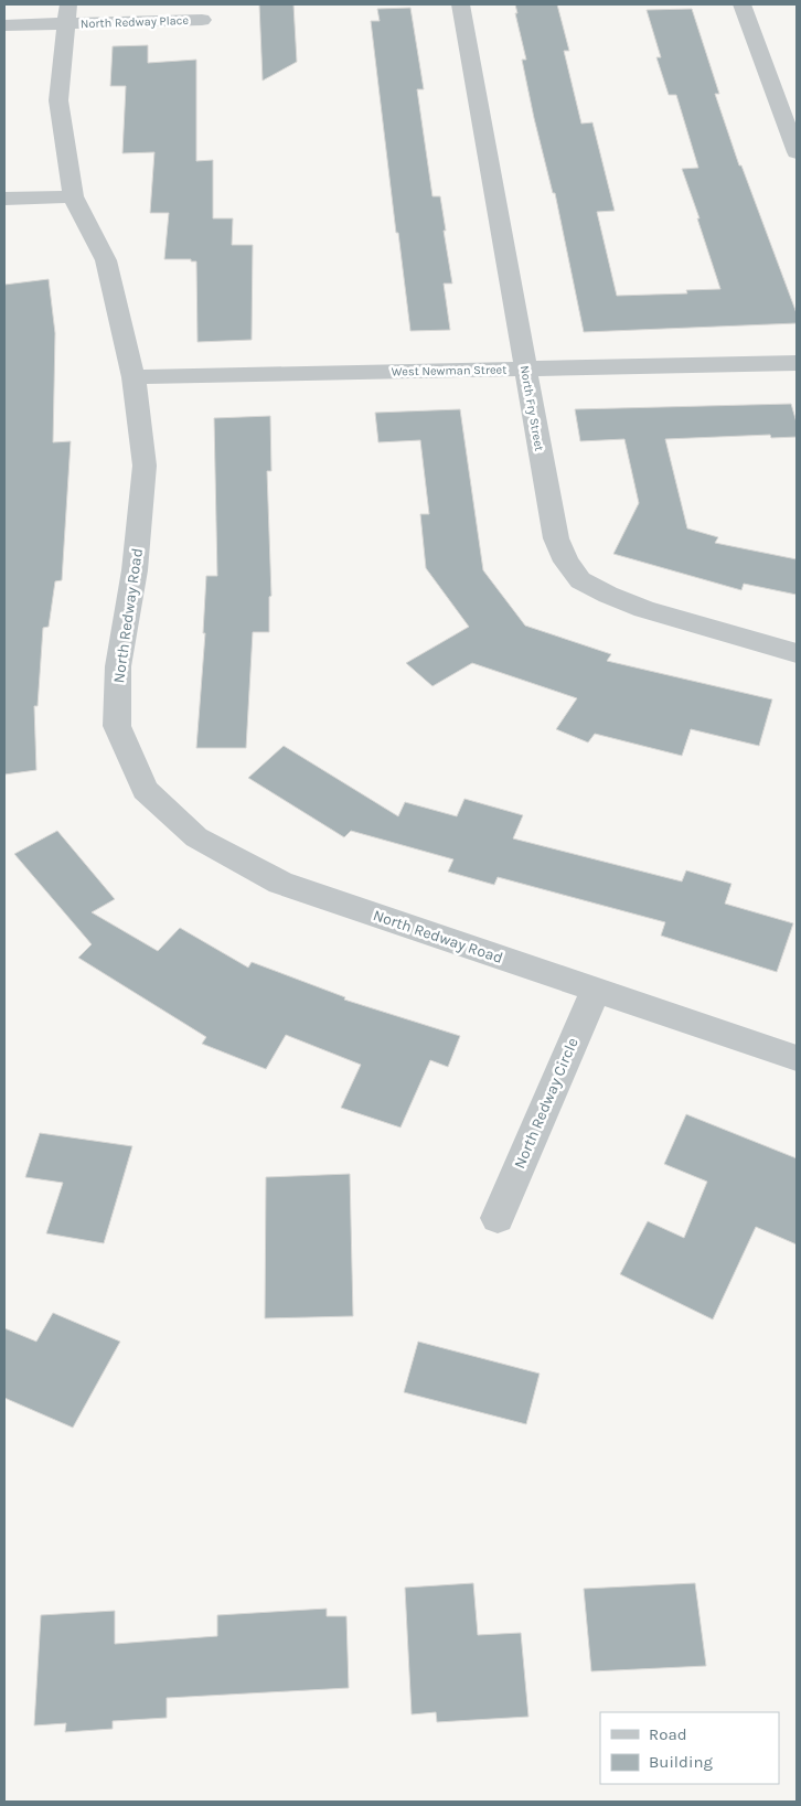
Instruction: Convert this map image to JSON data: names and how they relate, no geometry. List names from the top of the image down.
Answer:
{
  "streets": {
    "street": [
      "North Redway Place",
      "West Newman Street",
      "North Fry Street",
      "North Redway Road",
      "North Redway Circle"
    ]
  },
  "crossings": [
    ["North Redway Place", "North Redway Road"],
    ["West Newman Street", "North Fry Street"],
    ["West Newman Street", "North Redway Road"],
    ["North Redway Road", "North Redway Circle"]
  ],
  "legend": ["Road", "Building"]
}
